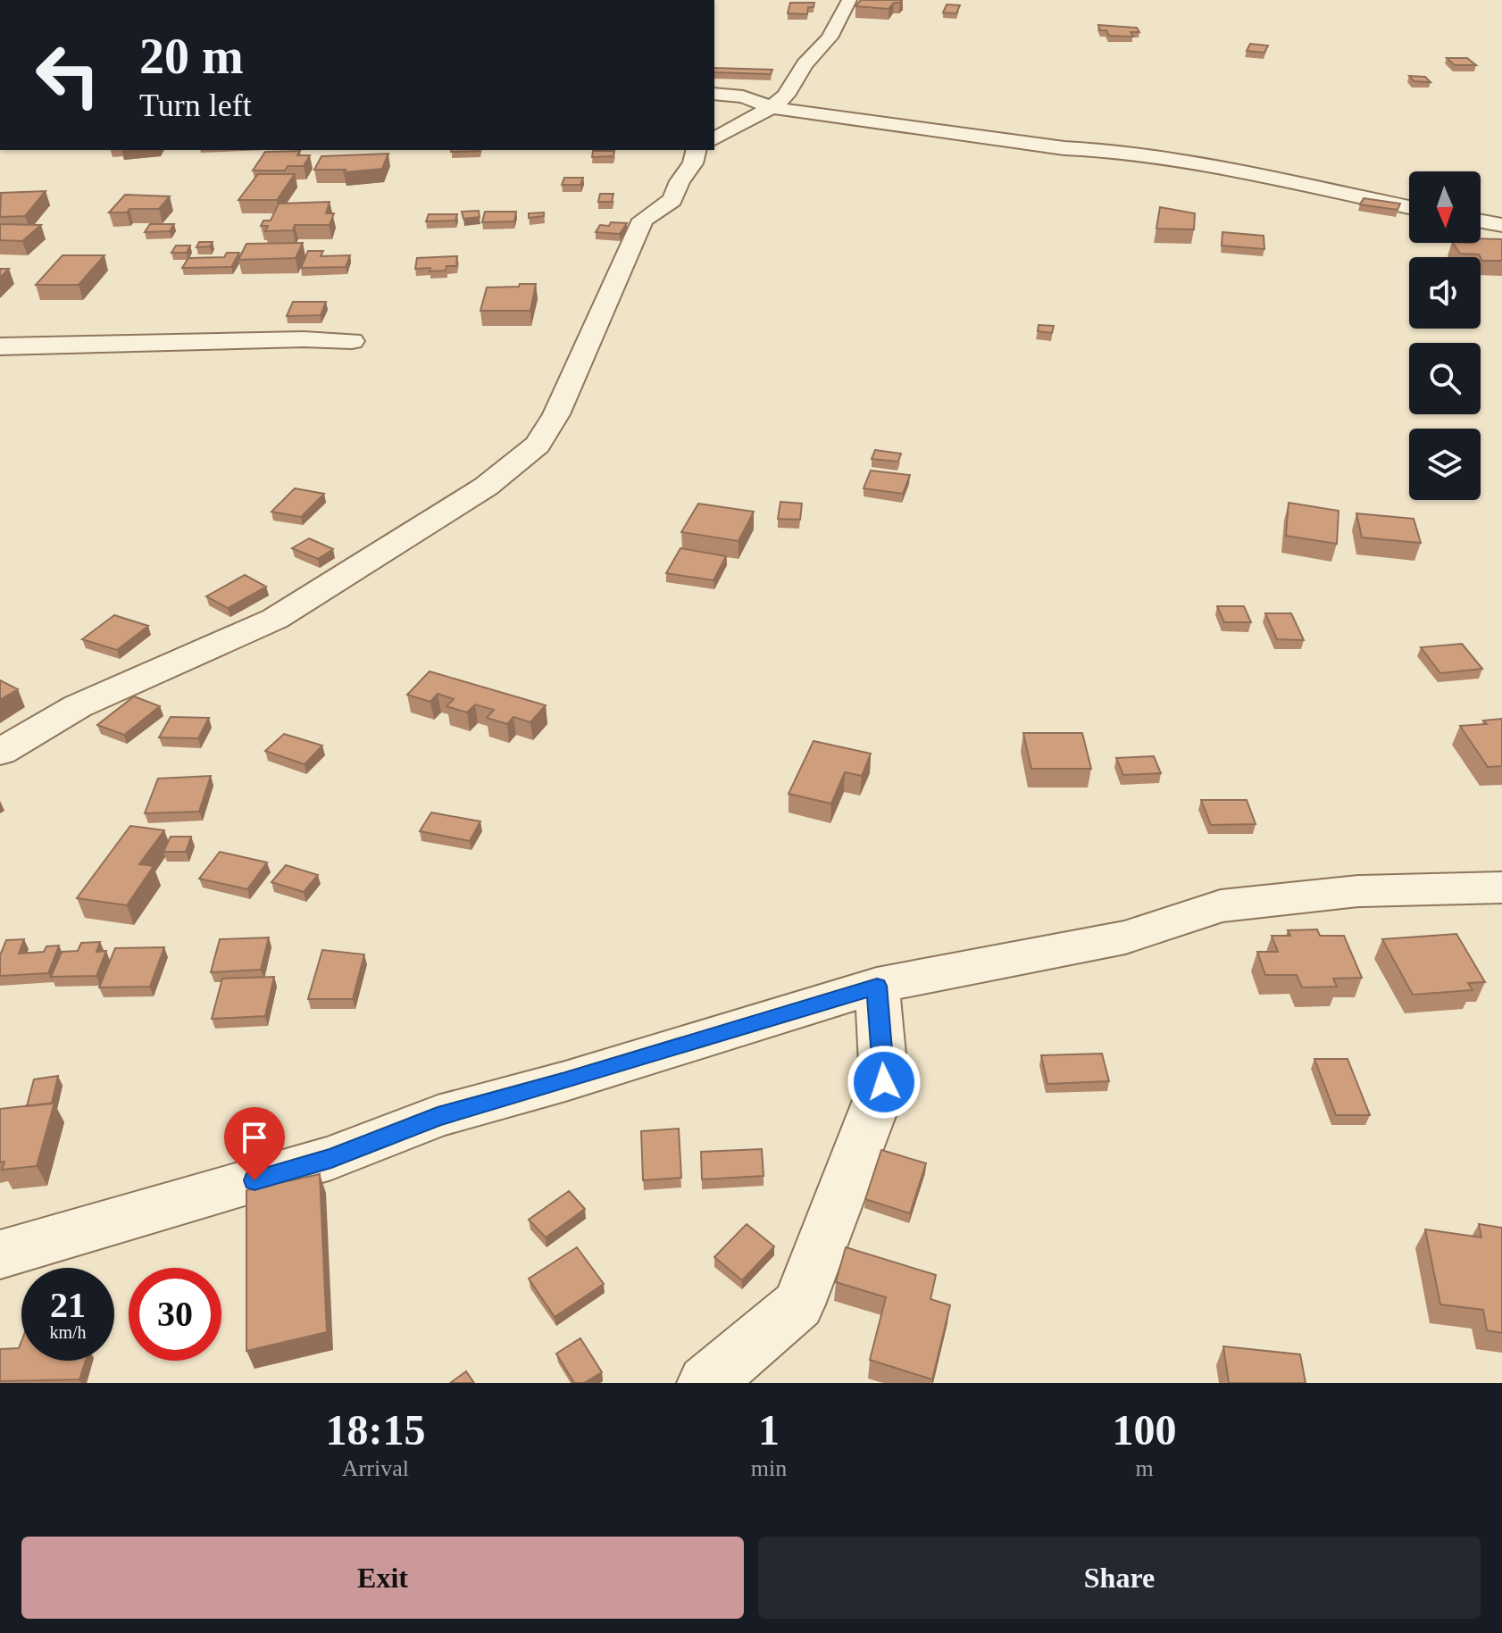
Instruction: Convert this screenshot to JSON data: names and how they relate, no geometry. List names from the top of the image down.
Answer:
{
  "north": "bottom",
  "page": {
    "turn": ["20 m", "Turn left"],
    "speed": "21 km/h",
    "limit": "30",
    "eta": [
      "18:15",
      "Arrival",
      "1",
      "min",
      "100",
      "m"
    ],
    "buttons": ["Exit", "Share"]
  }
}
